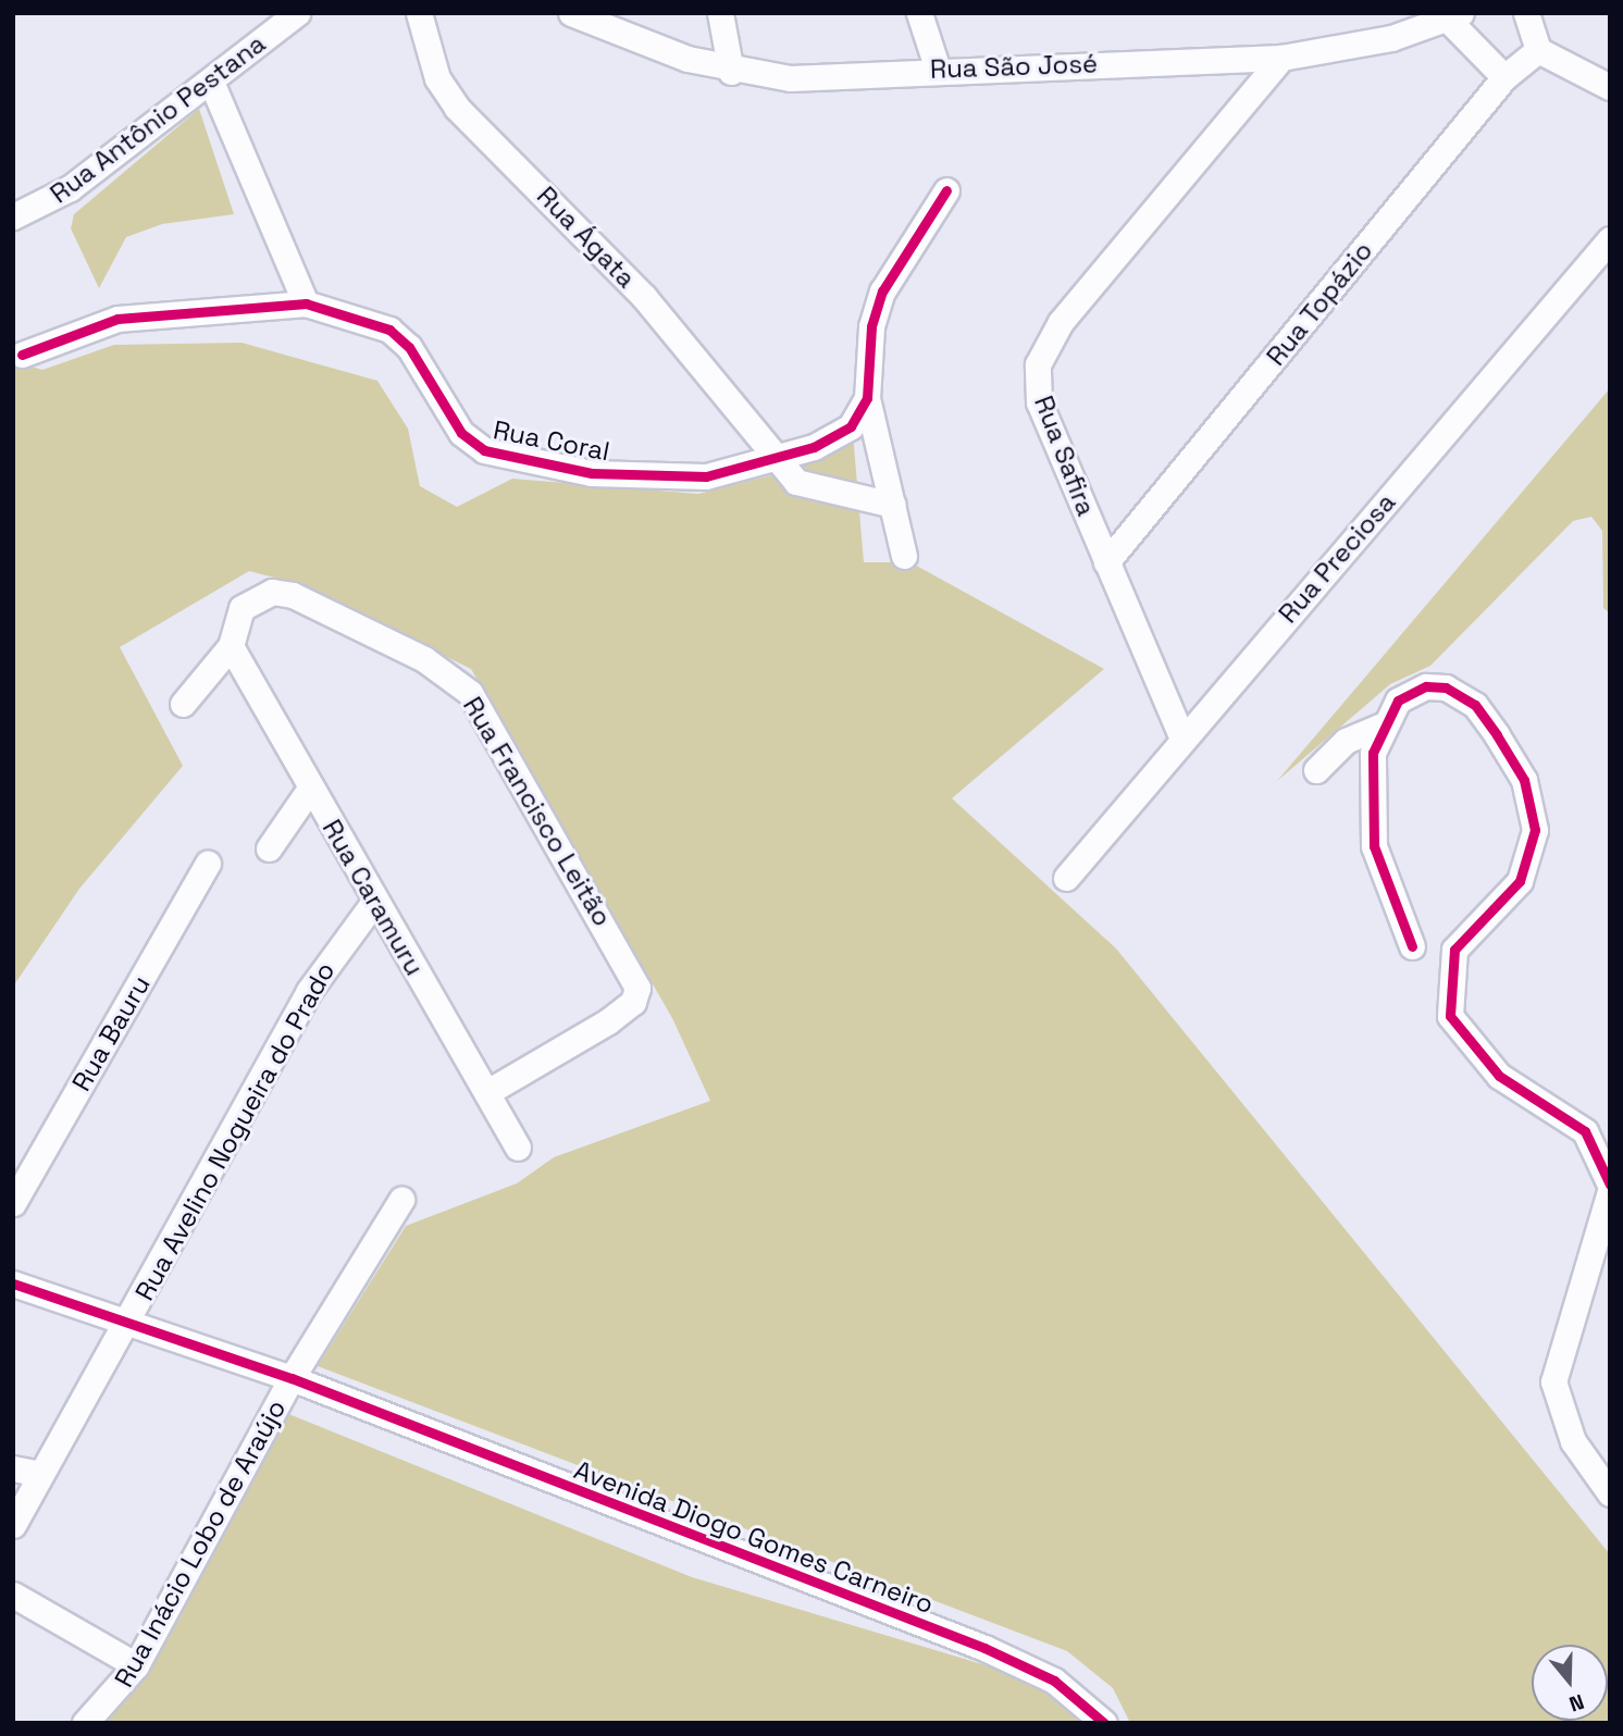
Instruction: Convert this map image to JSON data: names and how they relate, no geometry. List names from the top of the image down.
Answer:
{
  "streets": {
    "street": [
      "Rua São José",
      "Rua Antônio Pestana",
      "Rua Ágata",
      "Rua Topázio",
      "Rua Coral",
      "Rua Safira",
      "Rua Preciosa",
      "Rua Francisco Leitão",
      "Rua Caramuru",
      "Rua Bauru",
      "Rua Avelino Nogueira do Prado",
      "Avenida Diogo Gomes Carneiro",
      "Rua Inácio Lobo de Araújo"
    ]
  },
  "crossings": [
    ["Rua São José", "Rua Safira"],
    ["Rua Ágata", "Rua Coral"],
    ["Rua Topázio", "Rua Safira"],
    ["Rua Safira", "Rua Preciosa"],
    ["Rua Francisco Leitão", "Rua Caramuru"],
    ["Rua Caramuru", "Rua Avelino Nogueira do Prado"],
    ["Rua Avelino Nogueira do Prado", "Avenida Diogo Gomes Carneiro"],
    ["Avenida Diogo Gomes Carneiro", "Rua Inácio Lobo de Araújo"]
  ],
  "north": "bottom"
}
